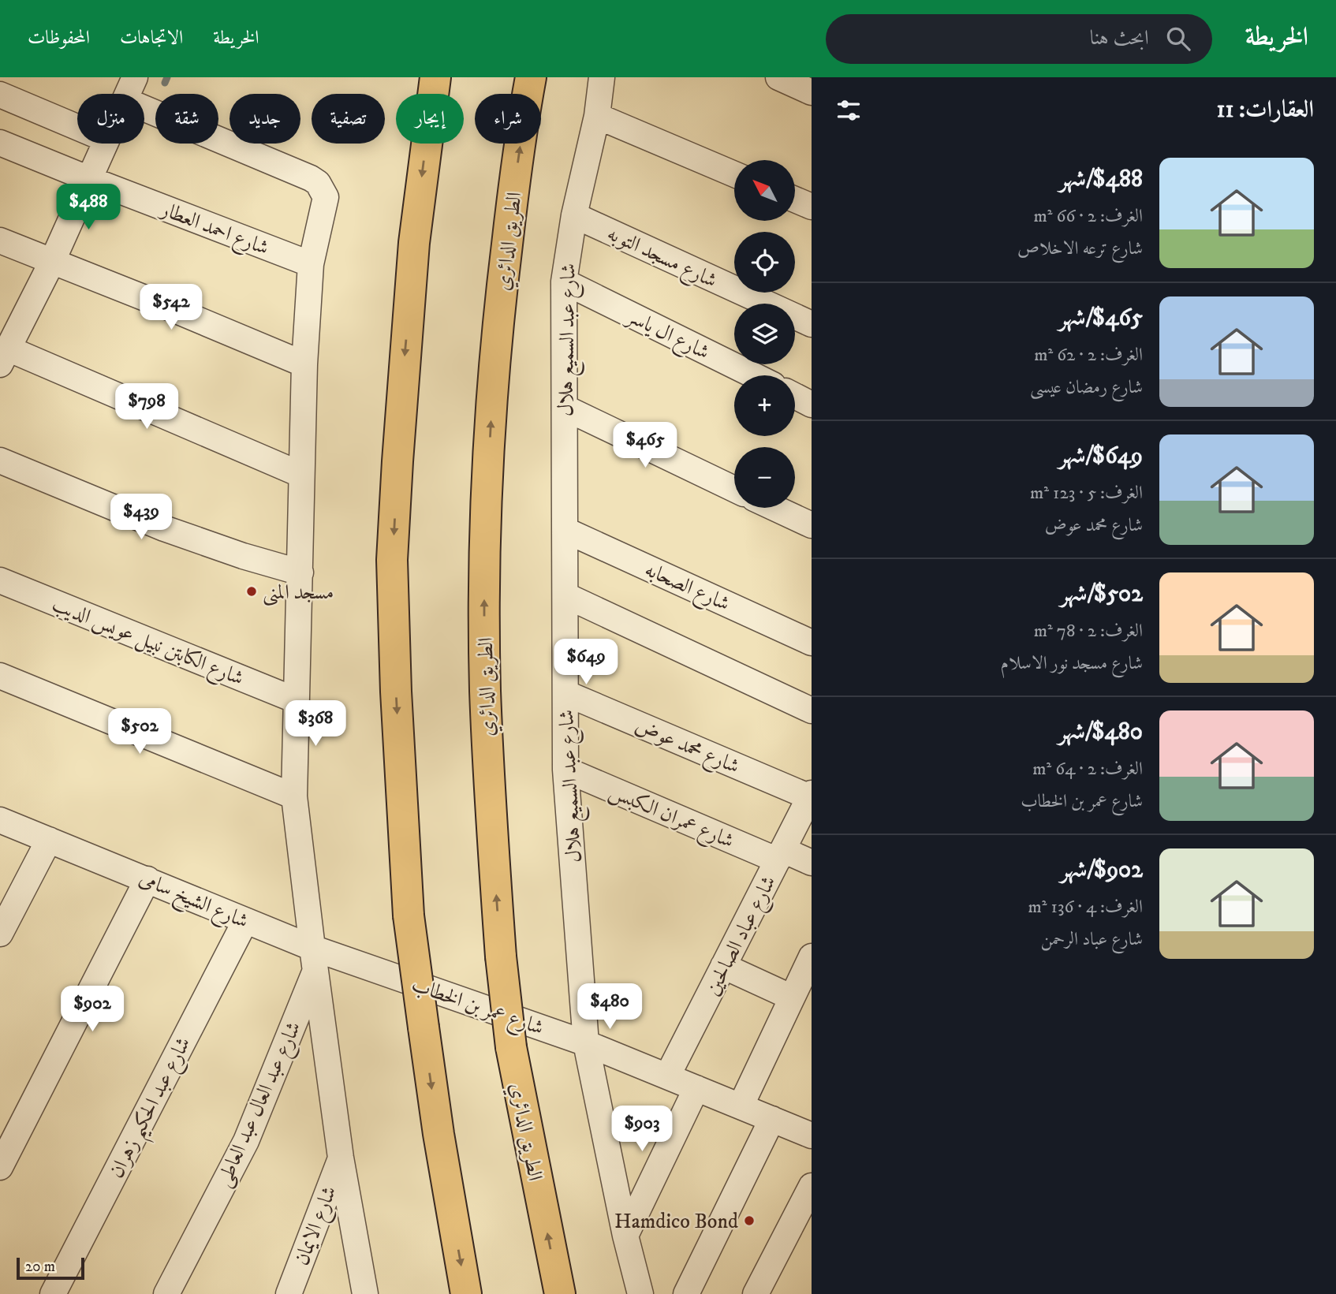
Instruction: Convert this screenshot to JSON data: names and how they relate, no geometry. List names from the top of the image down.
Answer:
{
  "streets": {
    "highway": ["الطريق الدائري"],
    "street": [
      "شارع احمد العطار",
      "شارع مسجد التوبه",
      "شارع ال ياسر",
      "شارع عبد السميع هلال",
      "شارع الصحابه",
      "شارع الكابتن نبيل عويس الديب",
      "شارع محمد عوض",
      "شارع عمران الكبس",
      "شارع الشيخ سامى",
      "شارع عباد الصالحين",
      "شارع عمر بن الخطاب",
      "شارع عبد العال عبد العاطى",
      "شارع عبد الحكيم زهران",
      "شارع الايمان"
    ]
  },
  "crossings": [
    ["شارع مسجد التوبه", "شارع عبد السميع هلال"],
    ["شارع ال ياسر", "شارع عبد السميع هلال"],
    ["شارع عبد السميع هلال", "شارع الصحابه"],
    ["شارع عبد السميع هلال", "شارع محمد عوض"],
    ["شارع عبد السميع هلال", "شارع عمران الكبس"],
    ["شارع عبد السميع هلال", "شارع عمر بن الخطاب"],
    ["شارع محمد عوض", "شارع عباد الصالحين"],
    ["شارع عمران الكبس", "شارع عباد الصالحين"],
    ["شارع الشيخ سامى", "شارع عمر بن الخطاب"],
    ["شارع الشيخ سامى", "شارع عبد العال عبد العاطى"],
    ["شارع الشيخ سامى", "شارع عبد الحكيم زهران"],
    ["شارع عباد الصالحين", "شارع عمر بن الخطاب"]
  ],
  "places": ["مسجد المنى", "Hamdico Bond"],
  "scale_bar": "20 m",
  "north": "top left",
  "page": {
    "header": "الخريطة",
    "search": "ابحث هنا",
    "nav": ["الخريطة", "الاتجاهات", "المحفوظات"],
    "heading": "العقارات: 11",
    "chip": [
      "شراء",
      "إيجار",
      "تصفية",
      "جديد",
      "شقة",
      "منزل"
    ],
    "list": [
      {
        "name": "$488/شهر",
        "note": "الغرف: 2 · 66 m² · شارع ترعه الاخلاص"
      },
      {
        "name": "$465/شهر",
        "note": "الغرف: 2 · 62 m² · شارع رمضان عيسى"
      },
      {
        "name": "$649/شهر",
        "note": "الغرف: 5 · 123 m² · شارع محمد عوض"
      },
      {
        "name": "$502/شهر",
        "note": "الغرف: 2 · 78 m² · شارع مسجد نور الاسلام"
      },
      {
        "name": "$480/شهر",
        "note": "الغرف: 2 · 64 m² · شارع عمر بن الخطاب"
      },
      {
        "name": "$902/شهر",
        "note": "الغرف: 4 · 136 m² · شارع عباد الرحمن"
      }
    ],
    "map_buttons": ["+", "−"],
    "price": [
      "$488",
      "$542",
      "$798",
      "$465",
      "$439",
      "$649",
      "$368",
      "$502",
      "$480",
      "$902",
      "$903"
    ],
    "scale": "20 m"
  }
}
